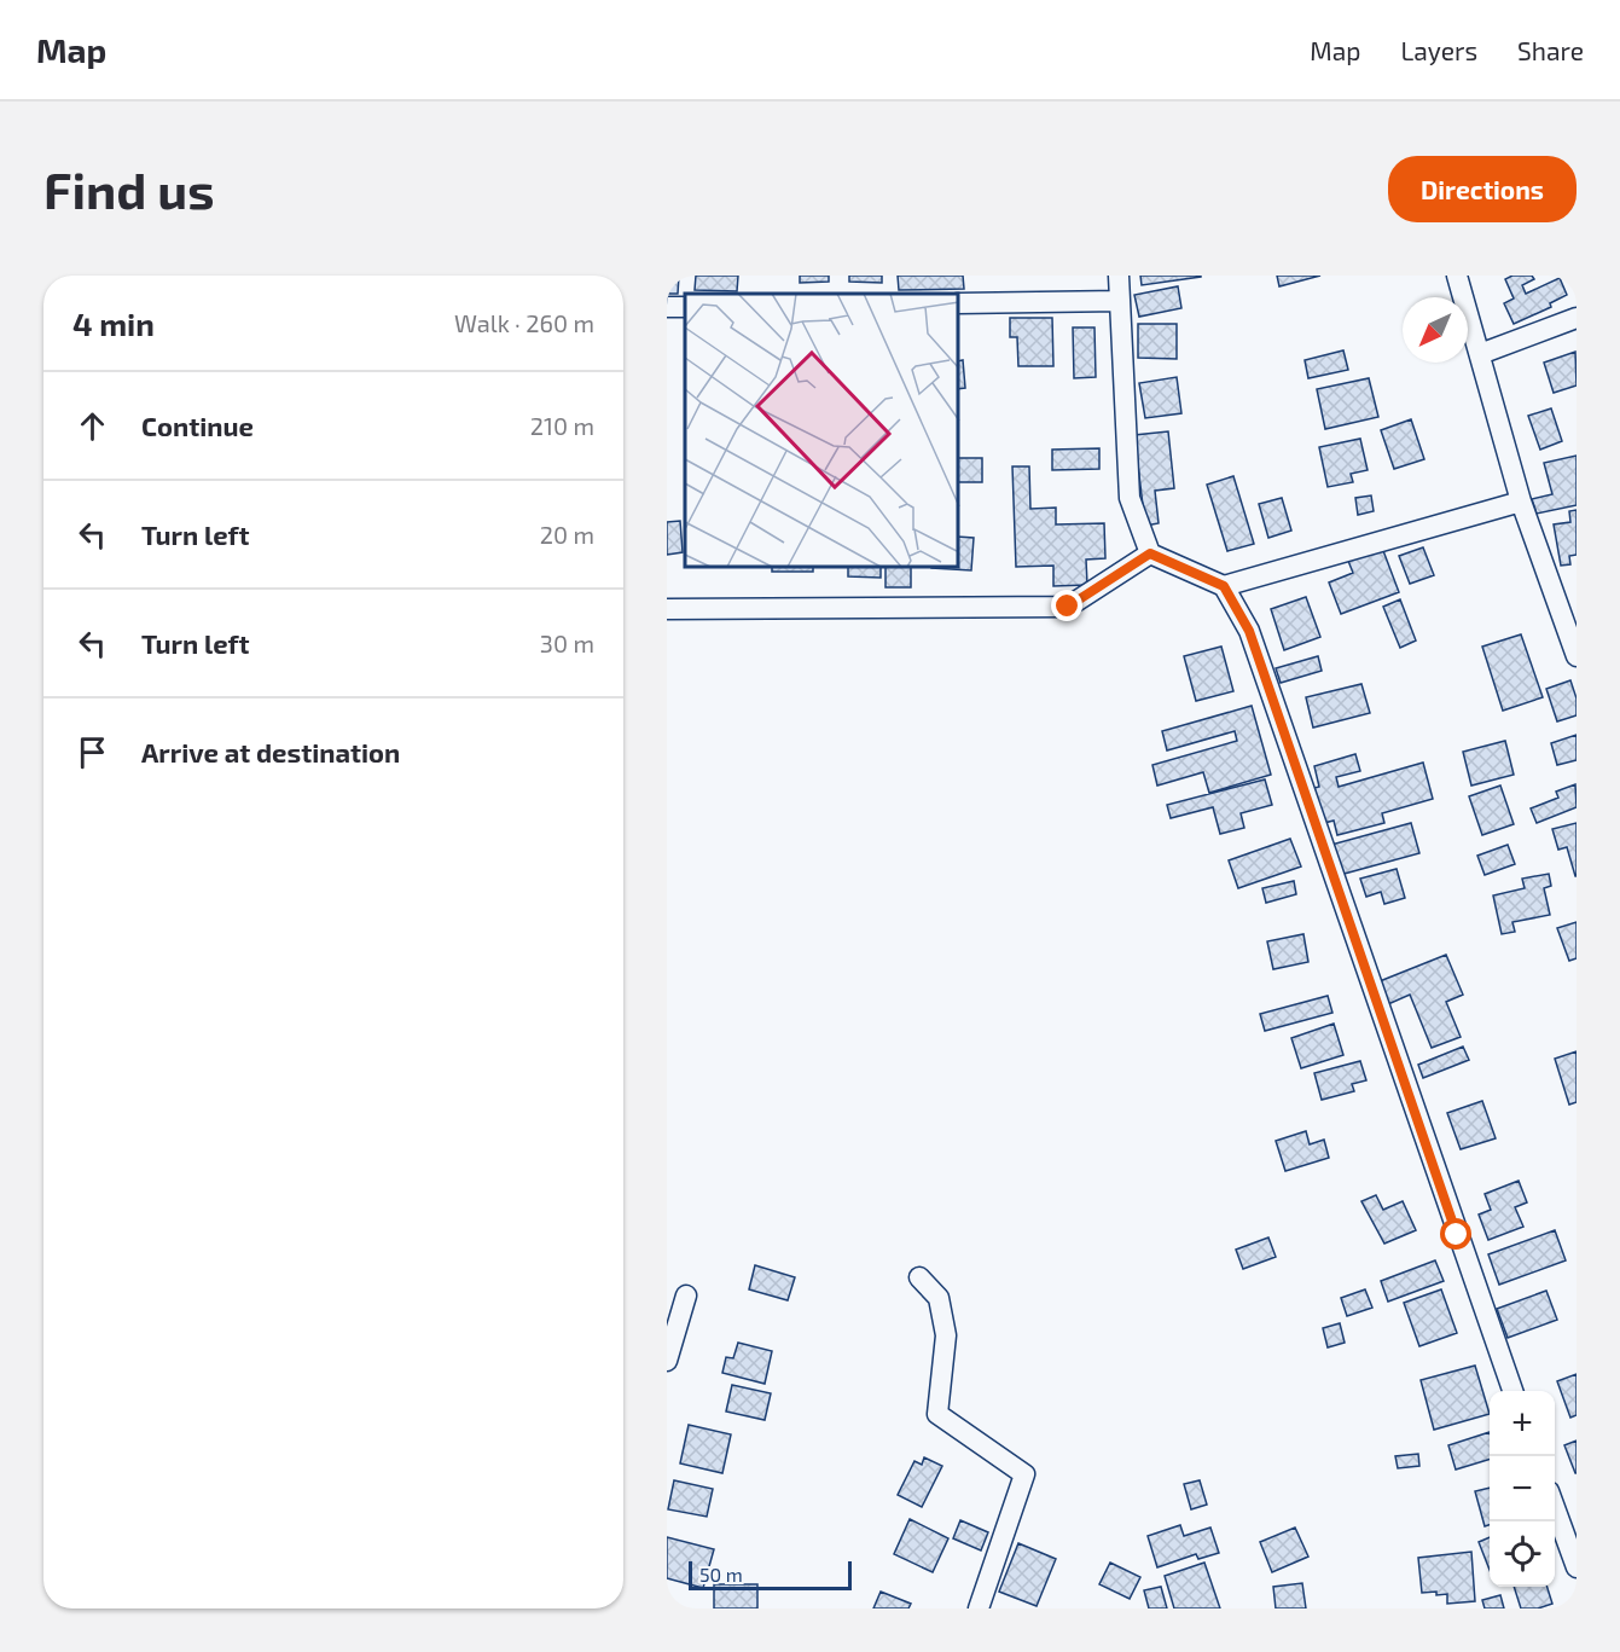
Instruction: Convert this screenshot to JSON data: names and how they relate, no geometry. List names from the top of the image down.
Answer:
{
  "scale_bar": "50 m",
  "north": "bottom left",
  "page": {
    "header": "Map",
    "nav": ["Map", "Layers", "Share"],
    "buttons": "Directions",
    "title": "Find us",
    "heading": ["4 min", "Walk · 260 m"],
    "list": [
      ["Continue", "210 m"],
      ["Turn left", "20 m"],
      ["Turn left", "30 m"],
      "Arrive at destination"
    ],
    "map_buttons": ["+", "−"],
    "scale": "50 m"
  }
}
